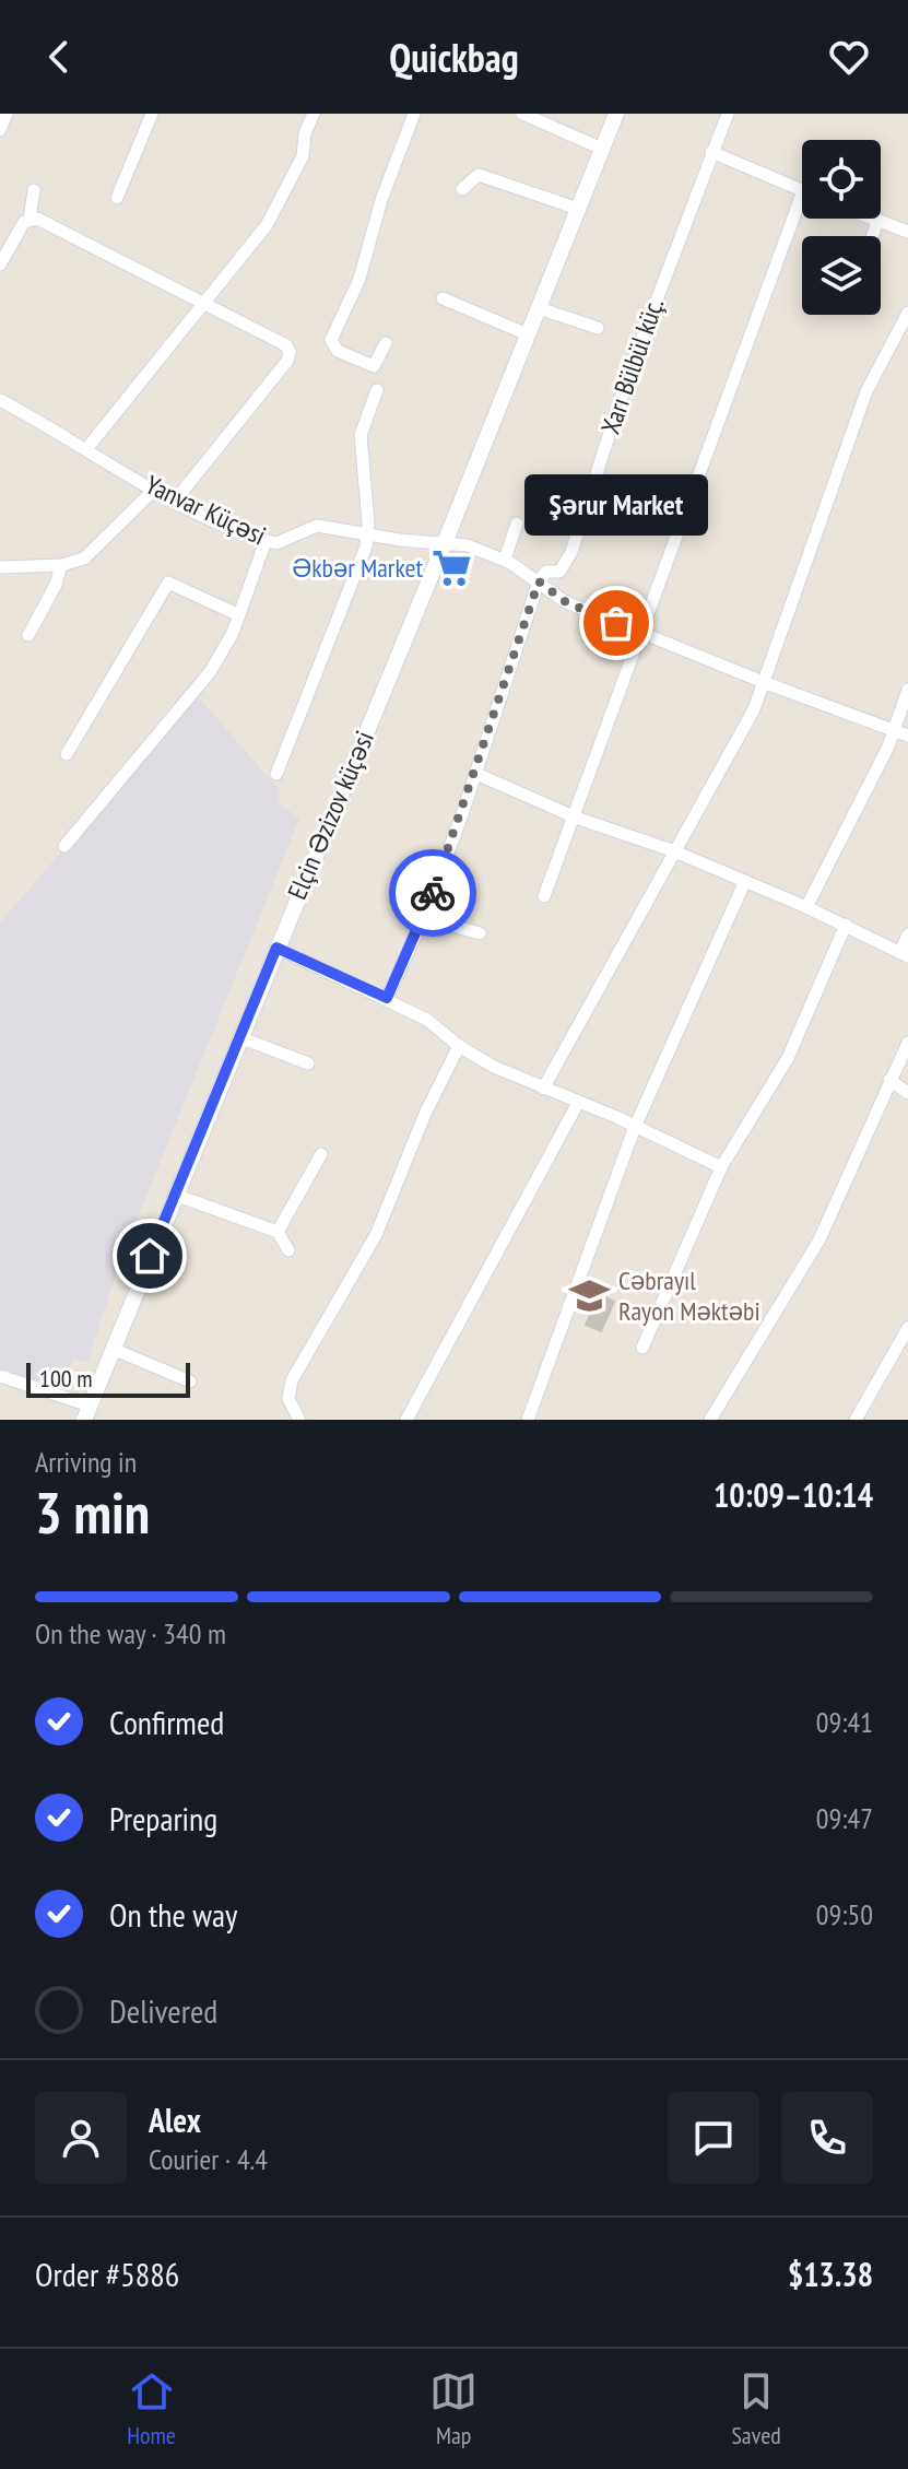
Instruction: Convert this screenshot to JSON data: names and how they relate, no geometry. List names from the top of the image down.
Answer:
{
  "streets": {
    "street": ["Xarı Bülbül küç.", "Yanvar Küçəsi", "Elçin Əzizov küçəsi"]
  },
  "crossings": [
    ["Xarı Bülbül küç.", "Yanvar Küçəsi"],
    ["Yanvar Küçəsi", "Elçin Əzizov küçəsi"]
  ],
  "places": {
    "supermarket": ["Əkbər Market"],
    "other": ["Şərur Market"],
    "school or university": ["Cəbrayıl Rayon Məktəbi"]
  },
  "scale_bar": "100 m",
  "page": {
    "header": "Quickbag",
    "bubble": "Şərur Market",
    "scale": "100 m",
    "heading": ["3 min", "Arriving in", "10:09–10:14"],
    "panel": [
      "Alex",
      "Courier · 4.4",
      "Order #5886",
      "$13.38"
    ],
    "bar": "On the way · 340 m",
    "list": [
      ["Confirmed", "09:41"],
      ["Preparing", "09:47"],
      ["On the way", "09:50"],
      "Delivered"
    ],
    "tabs": ["Home", "Map", "Saved"]
  }
}
